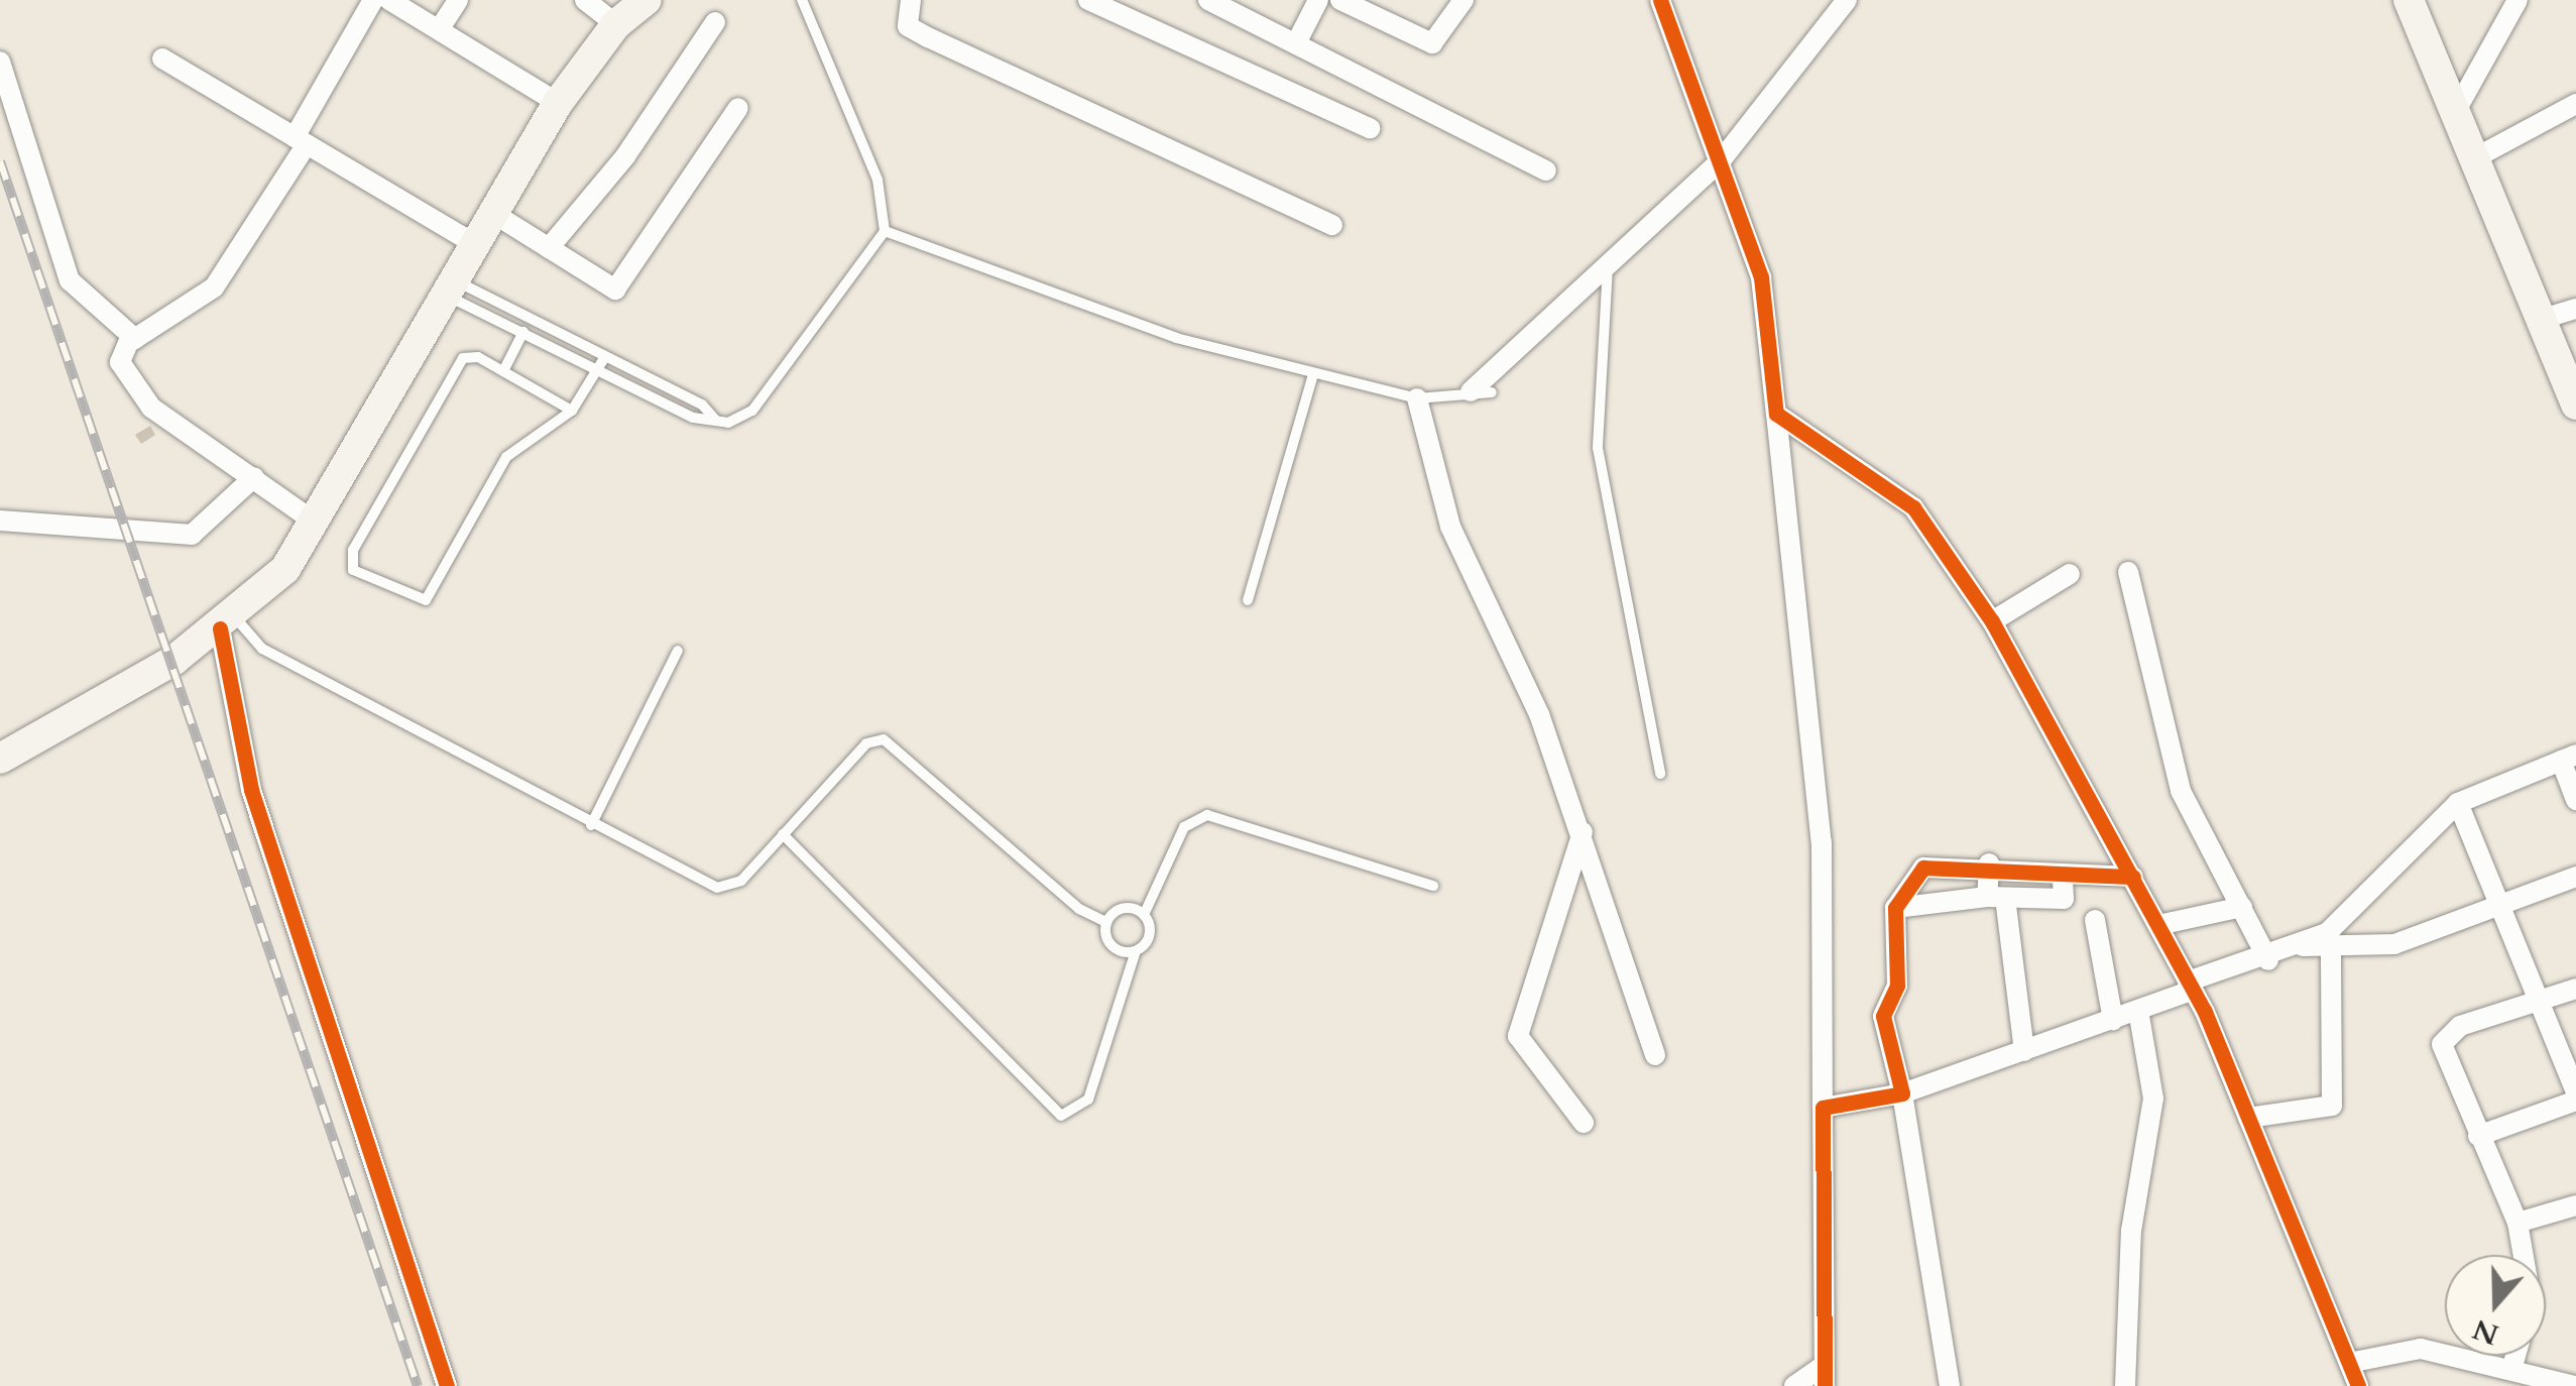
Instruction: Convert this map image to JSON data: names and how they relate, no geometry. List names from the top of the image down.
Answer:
{
  "north": "bottom"
}
